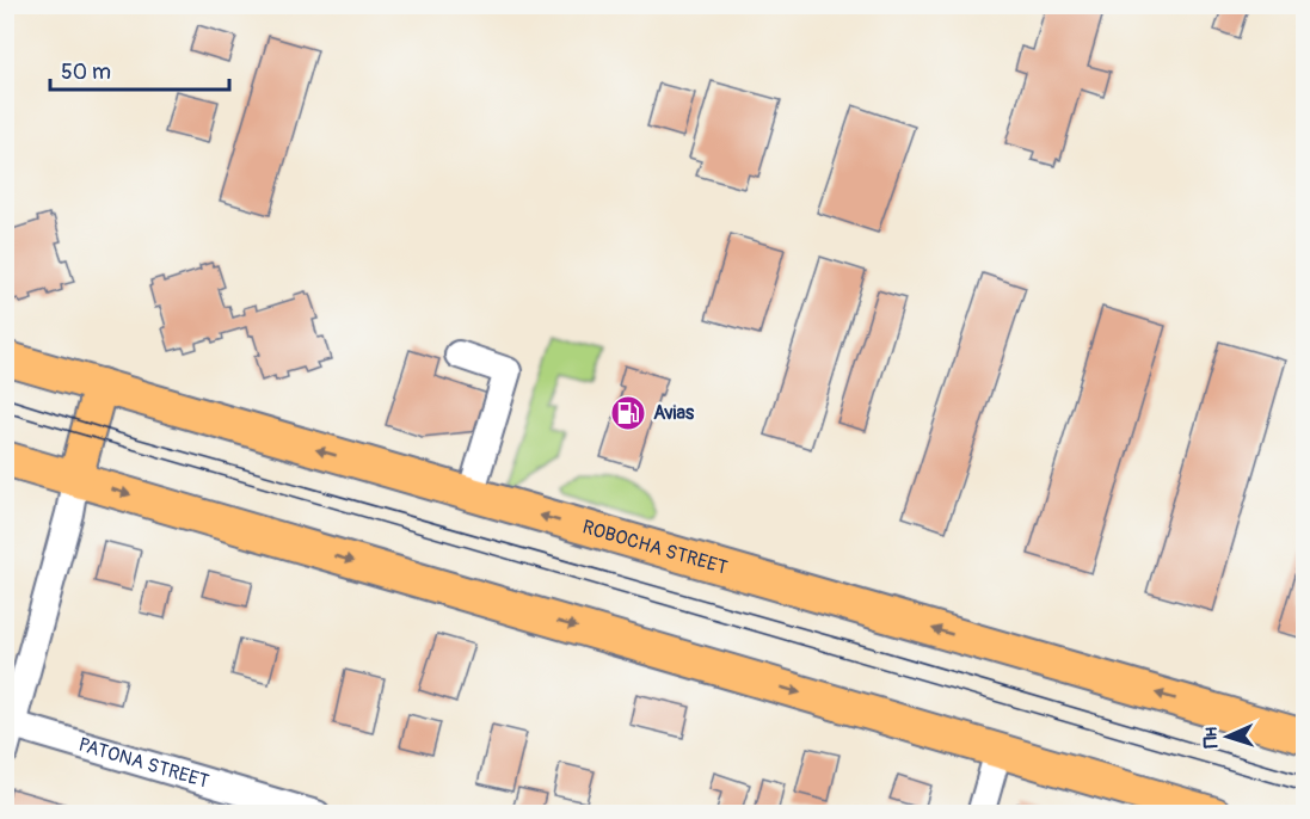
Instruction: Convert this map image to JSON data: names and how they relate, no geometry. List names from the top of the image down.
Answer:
{
  "streets": {
    "main road": ["ROBOCHA STREET"],
    "street": ["PATONA STREET"]
  },
  "places": {
    "fuel station": ["Avias"]
  },
  "scale_bar": "50 m",
  "north": "left"
}
